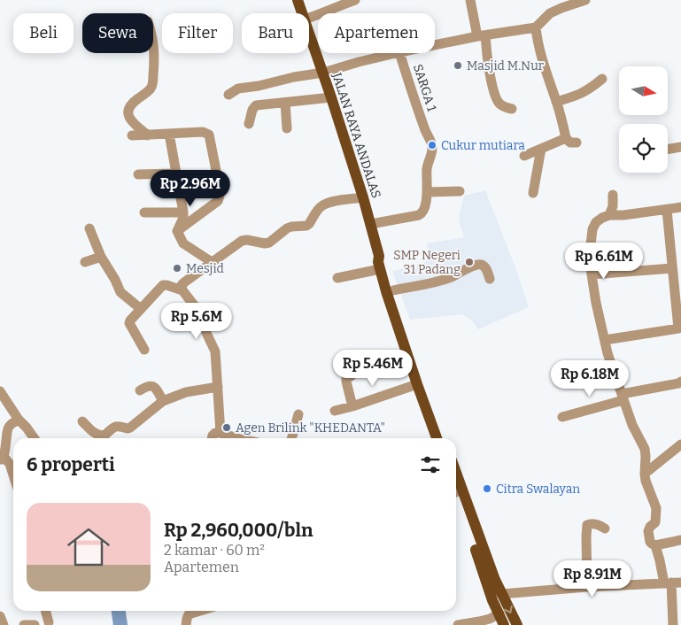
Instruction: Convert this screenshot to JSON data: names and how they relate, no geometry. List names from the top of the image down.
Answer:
{
  "streets": {
    "main road": ["JALAN RAYA ANDALAS"],
    "street": ["SARGA 1"]
  },
  "crossings": [
    ["SARGA 1", "JALAN RAYA ANDALAS"]
  ],
  "places": [
    "Masjid M.Nur",
    "Cukur mutiara",
    "SMP Negeri 31 Padang",
    "Mesjid",
    "Agen Brilink \"KHEDANTA\"",
    "Citra Swalayan"
  ],
  "north": "right",
  "page": {
    "chip": [
      "Beli",
      "Sewa",
      "Filter",
      "Baru",
      "Apartemen"
    ],
    "price": [
      "Rp 2.96M",
      "Rp 6.61M",
      "Rp 5.6M",
      "Rp 5.46M",
      "Rp 6.18M",
      "Rp 8.91M"
    ],
    "heading": "6 properti",
    "list": [
      {
        "name": "Rp 2,960,000/bln",
        "note": "2 kamar · 60 m² · Apartemen"
      }
    ]
  }
}
